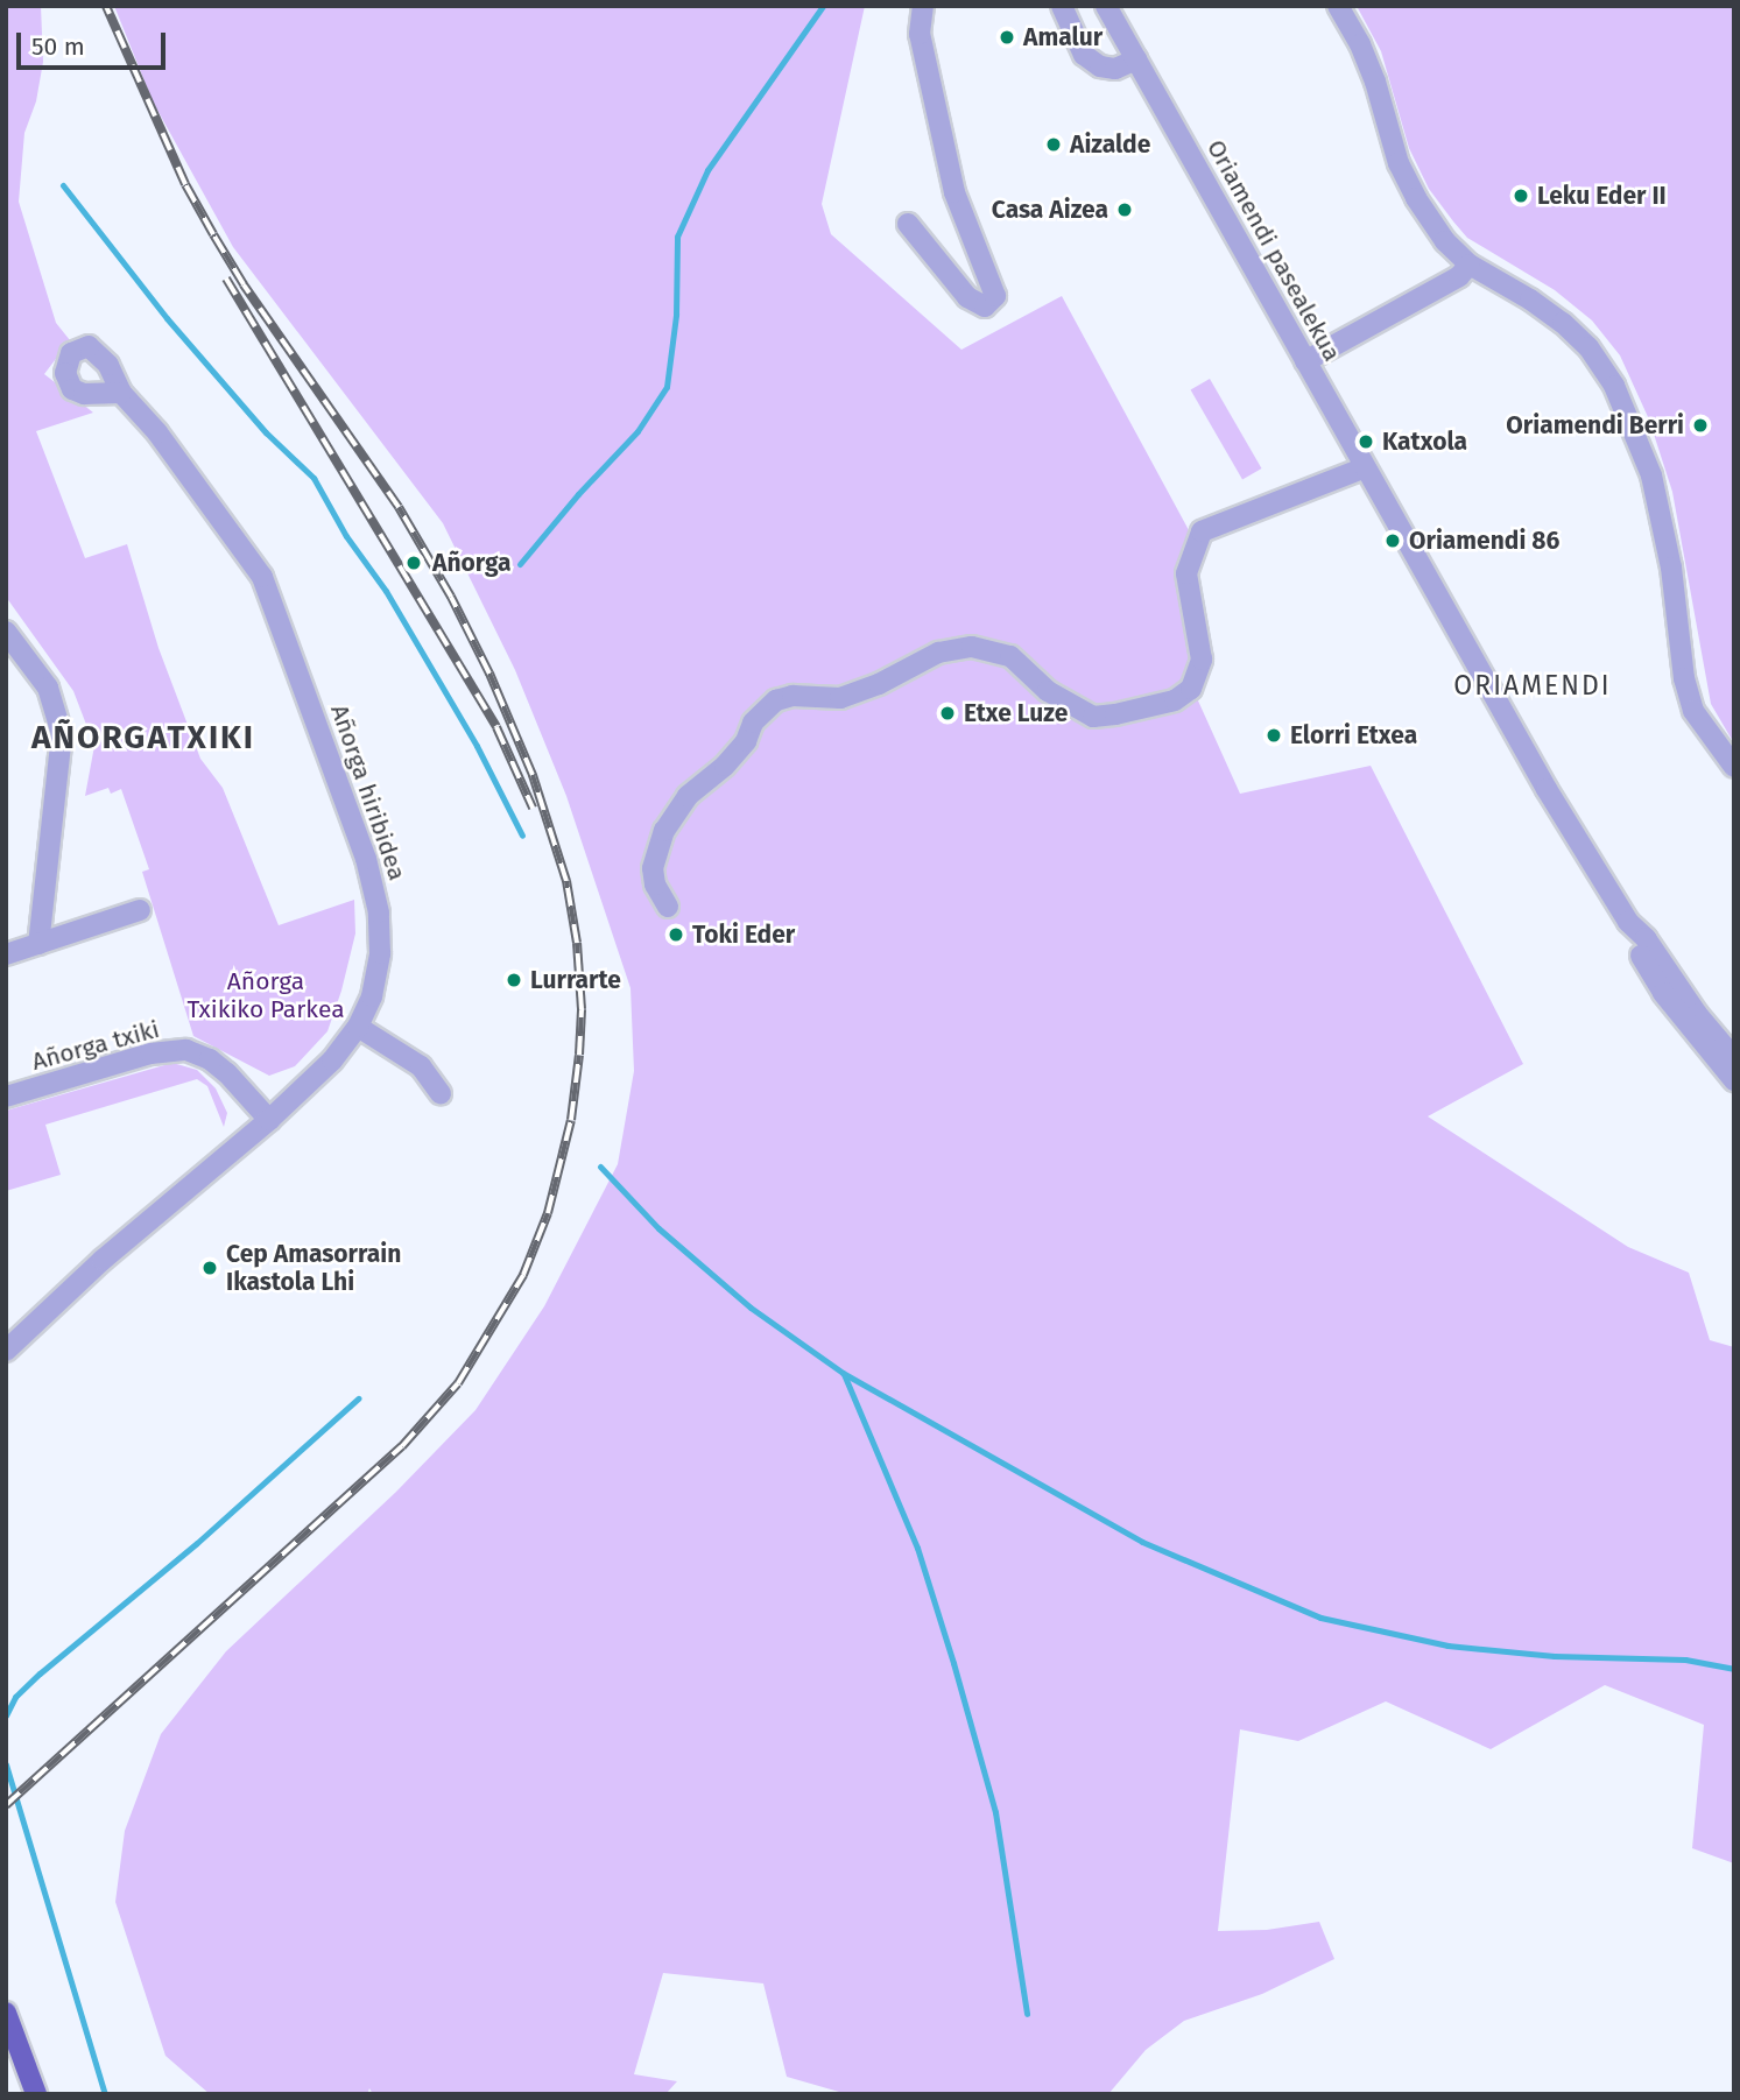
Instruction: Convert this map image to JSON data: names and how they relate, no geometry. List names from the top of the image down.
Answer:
{
  "streets": {
    "street": ["Oriamendi pasealekua", "Añorga hiribidea", "Añorga txiki"]
  },
  "crossings": [
    ["Añorga hiribidea", "Añorga txiki"]
  ],
  "districts": ["ORIAMENDI", "AÑORGATXIKI"],
  "parks": ["Añorga Txikiko Parkea"],
  "places": [
    "Amalur",
    "Aizalde",
    "Leku Eder II",
    "Casa Aizea",
    "Oriamendi Berri",
    "Katxola",
    "Oriamendi 86",
    "Añorga",
    "Etxe Luze",
    "Elorri Etxea",
    "Toki Eder",
    "Lurrarte",
    "Cep Amasorrain Ikastola Lhi"
  ],
  "scale_bar": "50 m"
}
